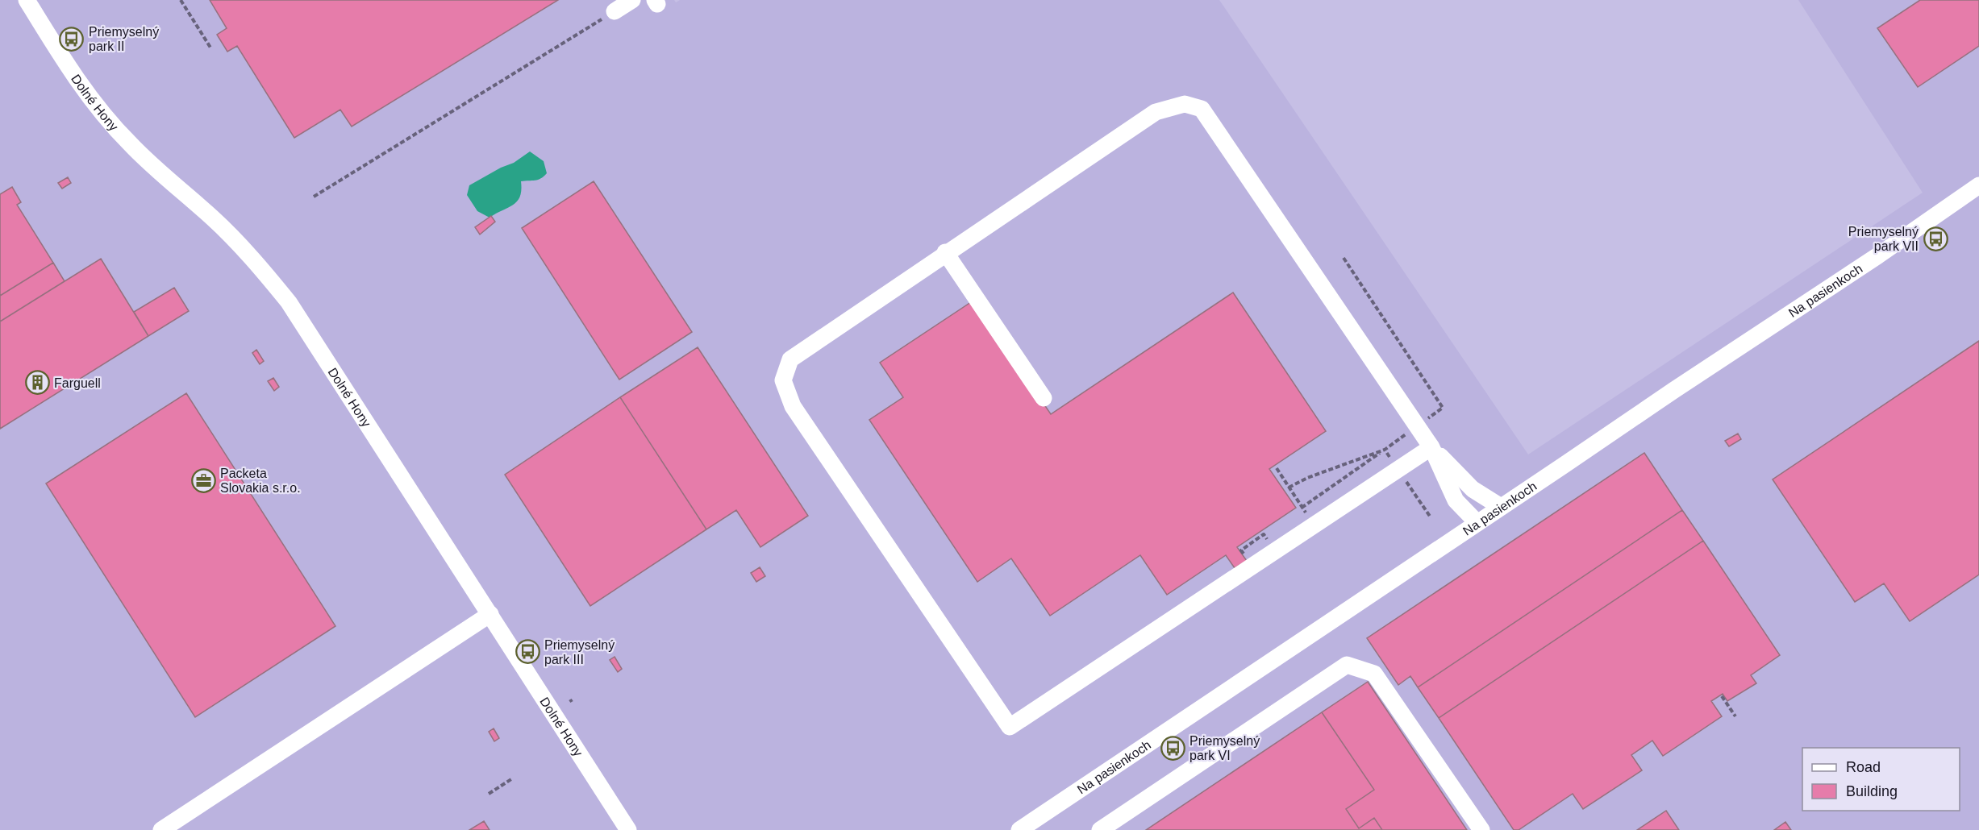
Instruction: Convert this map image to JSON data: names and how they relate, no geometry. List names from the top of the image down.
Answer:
{
  "streets": {
    "street": ["Dolné Hony", "Na pasienkoch"]
  },
  "places": {
    "bus stop": [
      "Priemyselný park II",
      "Priemyselný park VII",
      "Priemyselný park III",
      "Priemyselný park VI"
    ],
    "building": ["Farguell"],
    "office": ["Packeta Slovakia s.r.o."]
  },
  "legend": ["Road", "Building"]
}
